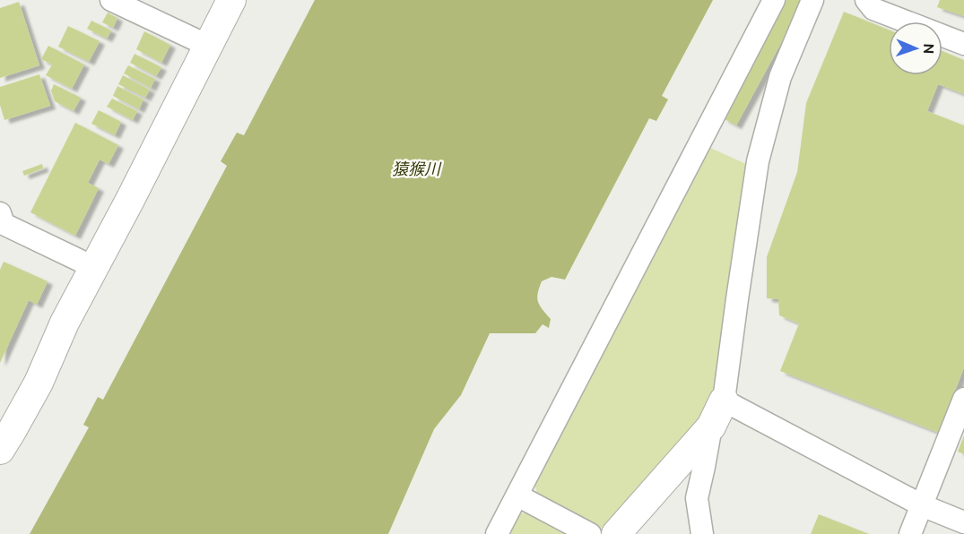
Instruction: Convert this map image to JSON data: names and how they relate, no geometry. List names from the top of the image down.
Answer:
{
  "water": ["猿猴川"],
  "north": "right"
}
